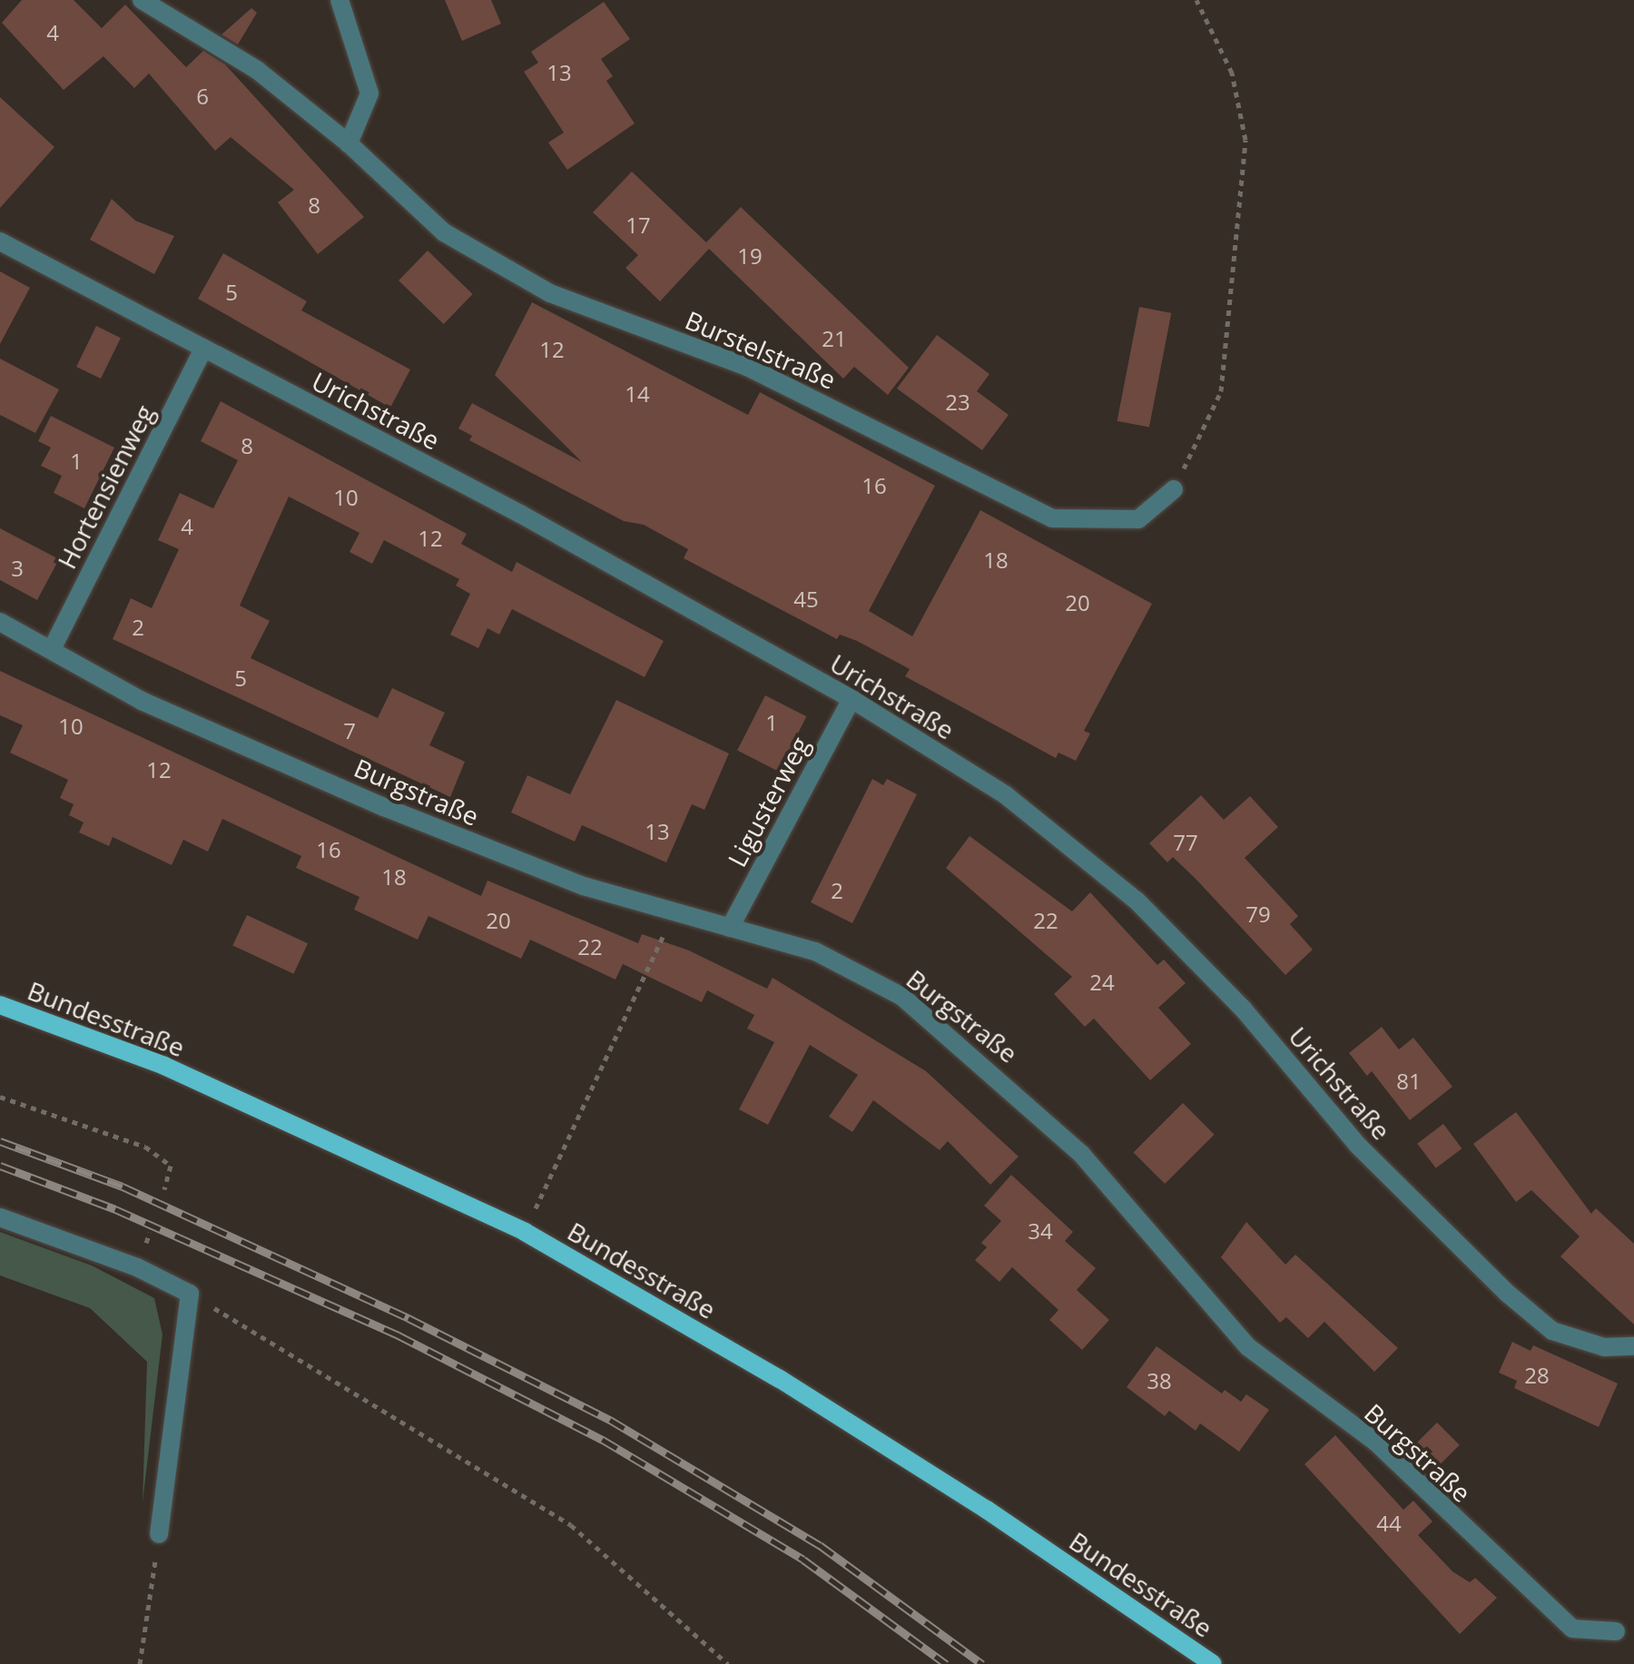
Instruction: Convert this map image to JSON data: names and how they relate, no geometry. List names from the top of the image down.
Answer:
{
  "streets": {
    "main road": ["Bundesstraße"],
    "street": [
      "Burstelstraße",
      "Urichstraße",
      "Hortensienweg",
      "Burgstraße",
      "Ligusterweg"
    ]
  },
  "crossings": [
    ["Urichstraße", "Hortensienweg"],
    ["Urichstraße", "Ligusterweg"],
    ["Hortensienweg", "Burgstraße"],
    ["Burgstraße", "Ligusterweg"]
  ],
  "house_numbers": [
    "4",
    "13",
    "6",
    "8",
    "17",
    "19",
    "5",
    "21",
    "12",
    "14",
    "23",
    "8",
    "1",
    "16",
    "10",
    "4",
    "12",
    "18",
    "3",
    "45",
    "20",
    "2",
    "5",
    "1",
    "10",
    "7",
    "12",
    "13",
    "77",
    "16",
    "18",
    "2",
    "79",
    "20",
    "22",
    "22",
    "24",
    "81",
    "34",
    "28",
    "38",
    "44"
  ]
}
